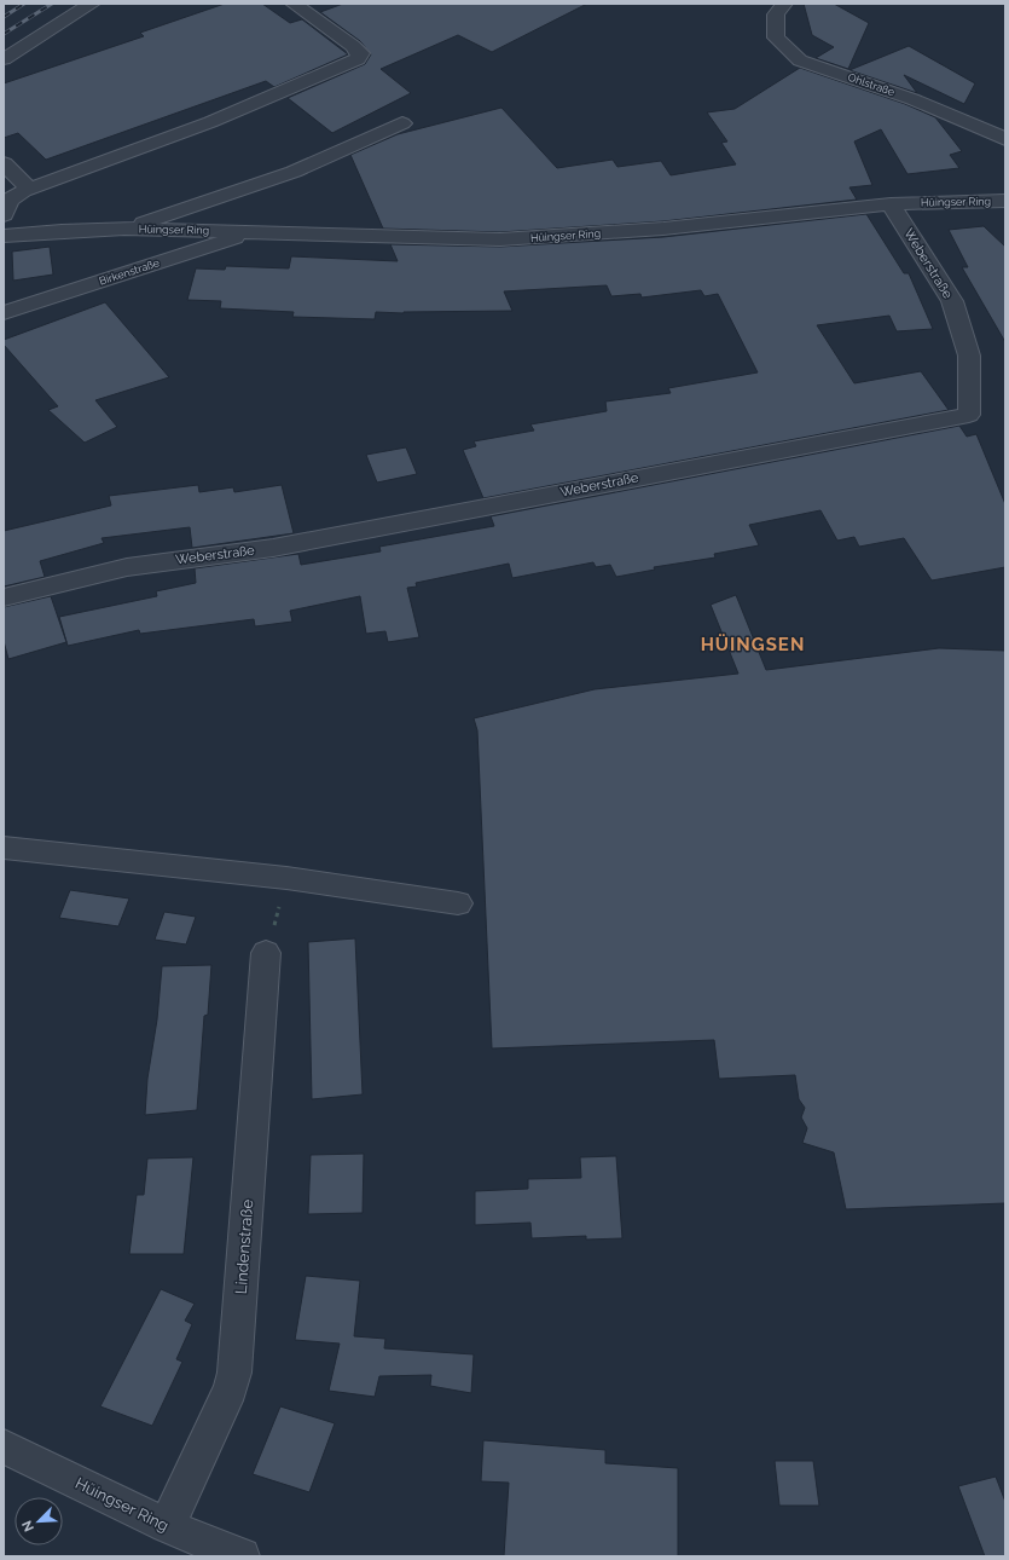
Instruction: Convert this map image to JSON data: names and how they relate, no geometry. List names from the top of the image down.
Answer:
{
  "streets": {
    "street": [
      "Ohlstraße",
      "Hüingser Ring",
      "Weberstraße",
      "Birkenstraße",
      "Lindenstraße"
    ]
  },
  "crossings": [
    ["Hüingser Ring", "Weberstraße"],
    ["Hüingser Ring", "Birkenstraße"],
    ["Hüingser Ring", "Lindenstraße"]
  ],
  "districts": ["HÜINGSEN"],
  "north": "bottom left"
}
